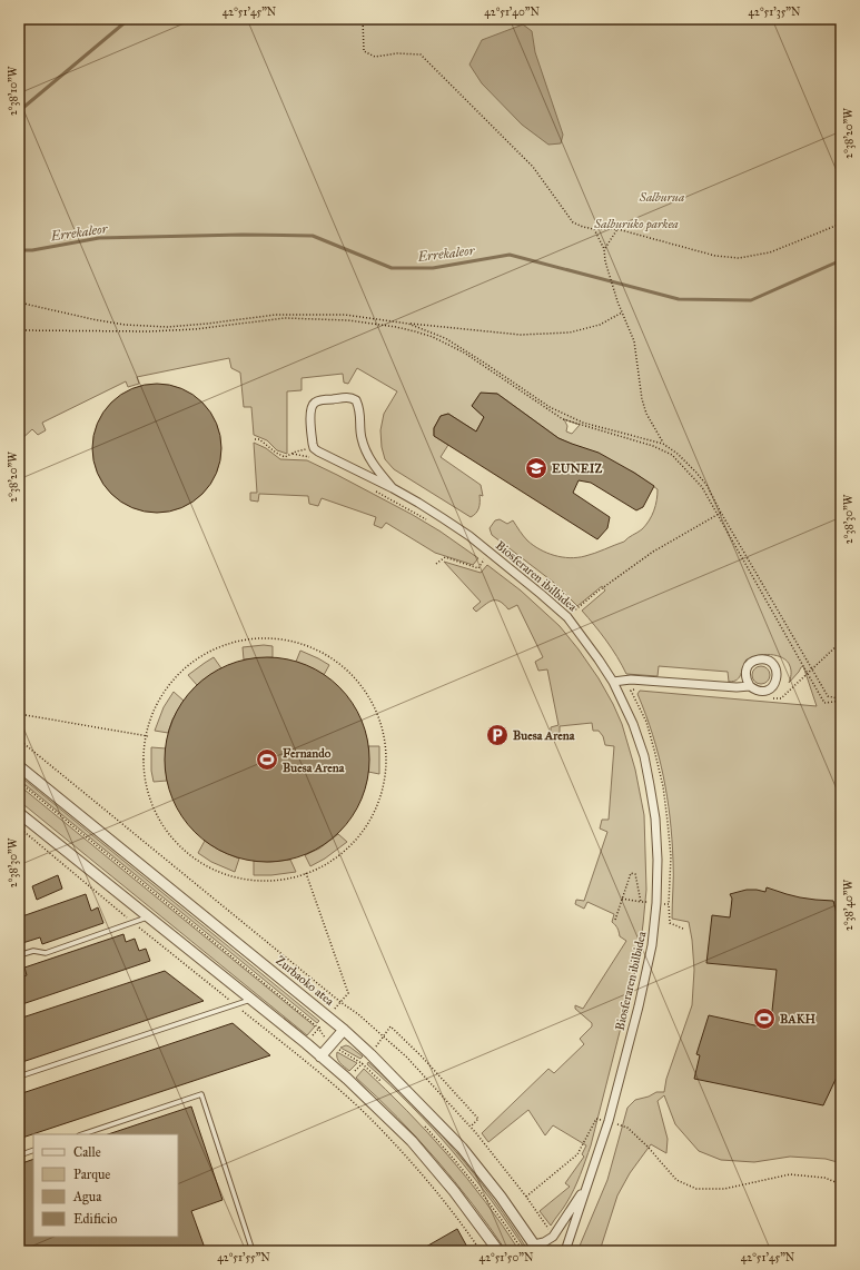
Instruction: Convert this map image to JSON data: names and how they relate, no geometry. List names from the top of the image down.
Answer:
{
  "streets": {
    "street": ["Biosferaren ibilbidea", "Zurbaoko atea"]
  },
  "crossings": [
    ["Biosferaren ibilbidea", "Zurbaoko atea"]
  ],
  "water": ["Errekaleor"],
  "parks": ["Salburua", "Salburuko parkea"],
  "places": {
    "school or university": ["EUNEIZ"],
    "parking": ["Buesa Arena"],
    "sports": ["Fernando Buesa Arena", "BAKH"]
  },
  "legend": [
    "Calle",
    "Parque",
    "Agua",
    "Edificio"
  ],
  "coordinates": [
    "42°51'45\"N",
    "42°51'40\"N",
    "42°51'35\"N",
    "2°38'10\"W",
    "2°38'20\"W",
    "2°38'30\"W",
    "2°38'40\"W",
    "42°51'55\"N",
    "42°51'50\"N"
  ]
}
